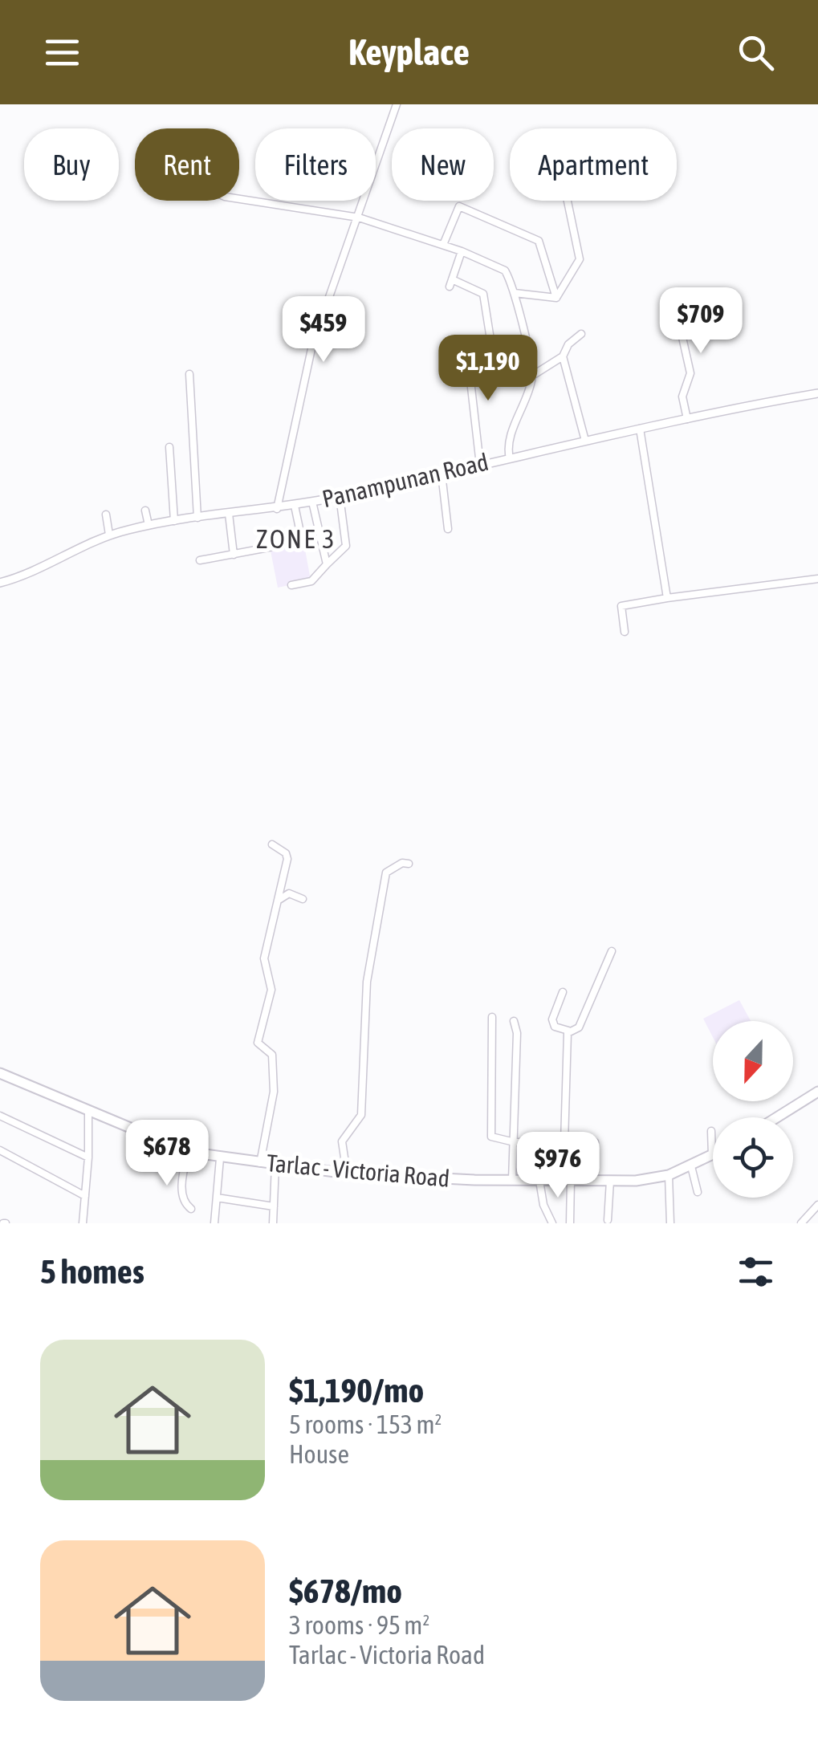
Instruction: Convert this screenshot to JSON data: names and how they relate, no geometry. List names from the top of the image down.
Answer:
{
  "streets": {
    "main road": ["Tarlac - Victoria Road"],
    "street": ["Panampunan Road"]
  },
  "districts": ["ZONE 3"],
  "north": "bottom",
  "page": {
    "header": "Keyplace",
    "chip": [
      "Buy",
      "Rent",
      "Filters",
      "New",
      "Apartment"
    ],
    "price": [
      "$709",
      "$459",
      "$1,190",
      "$678",
      "$976"
    ],
    "heading": "5 homes",
    "list": [
      {
        "name": "$1,190/mo",
        "note": "5 rooms · 153 m² · House"
      },
      {
        "name": "$678/mo",
        "note": "3 rooms · 95 m² · Tarlac - Victoria Road"
      }
    ]
  }
}
